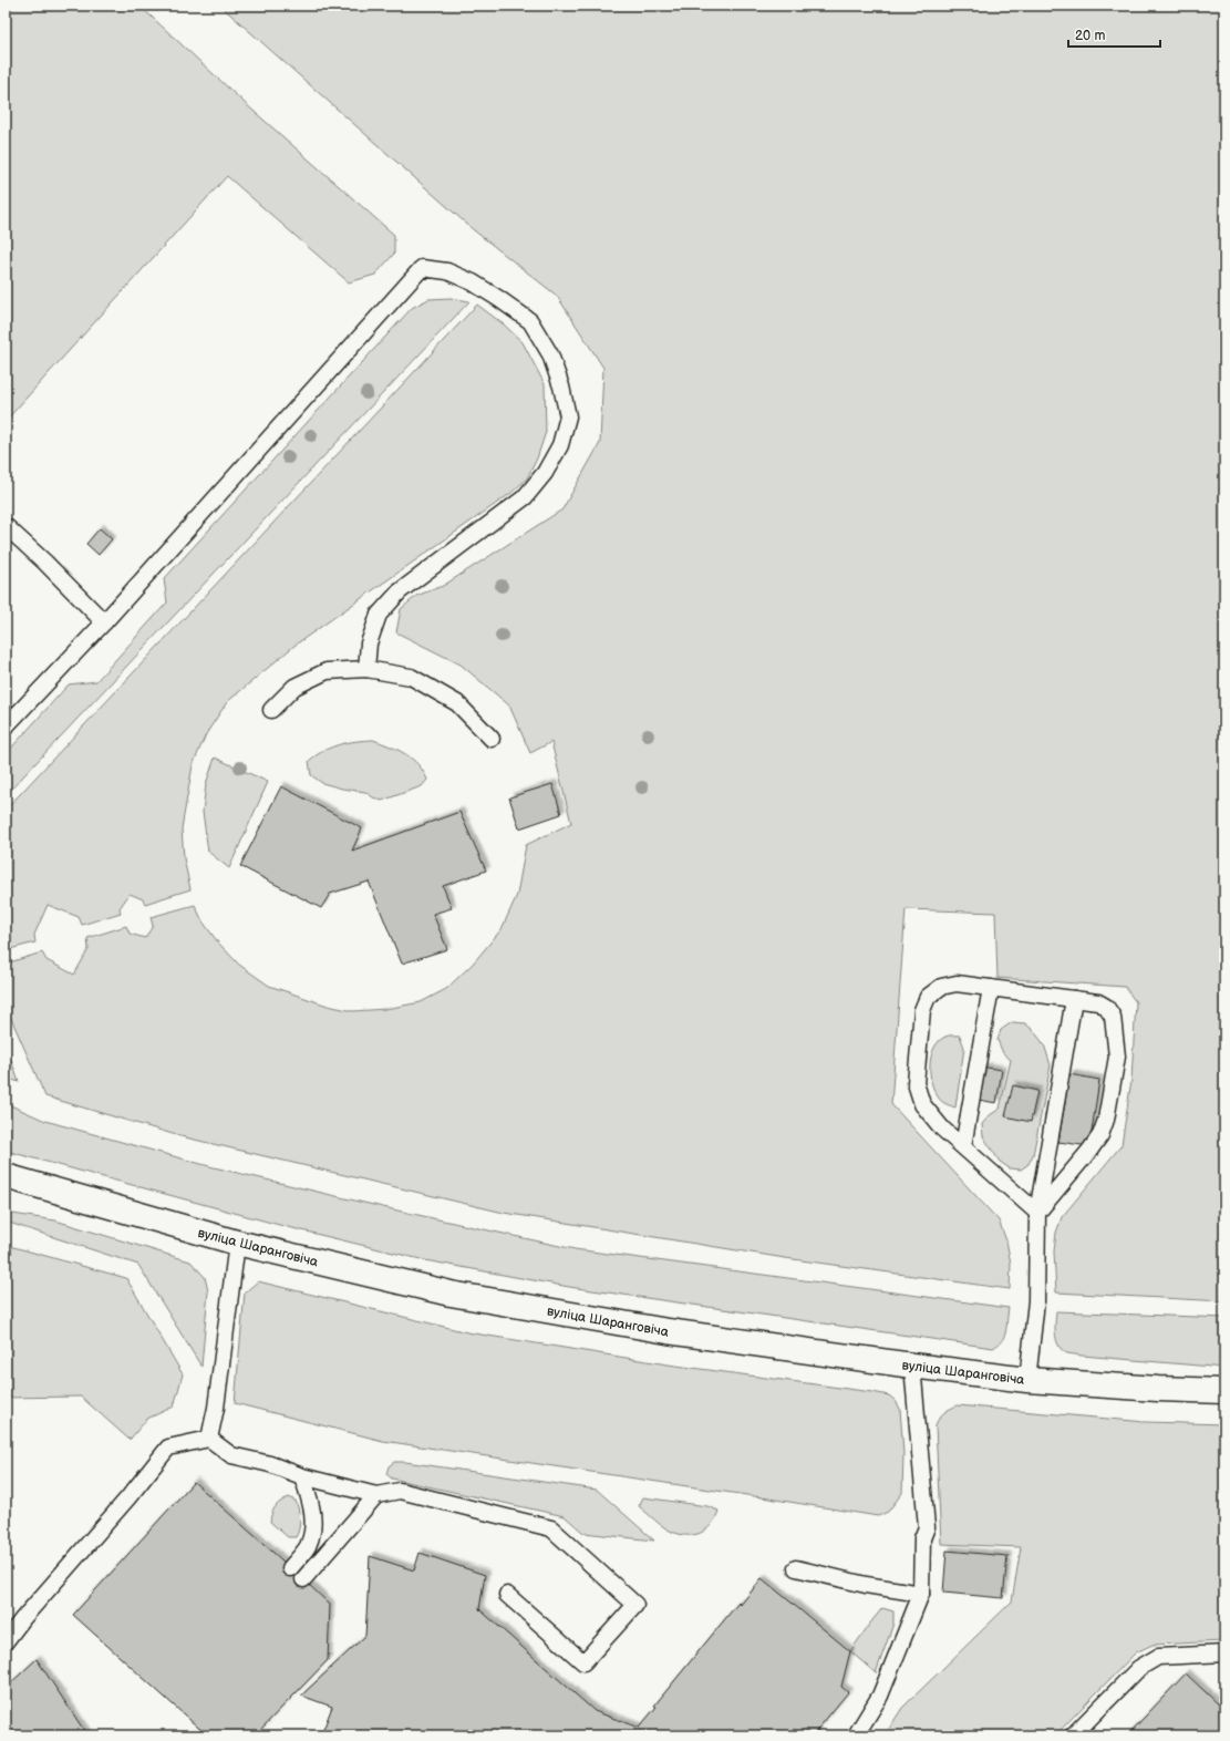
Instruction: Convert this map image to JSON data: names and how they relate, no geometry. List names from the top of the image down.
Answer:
{
  "streets": {
    "main road": ["вуліца Шаранговіча"]
  },
  "scale_bar": "20 m"
}
